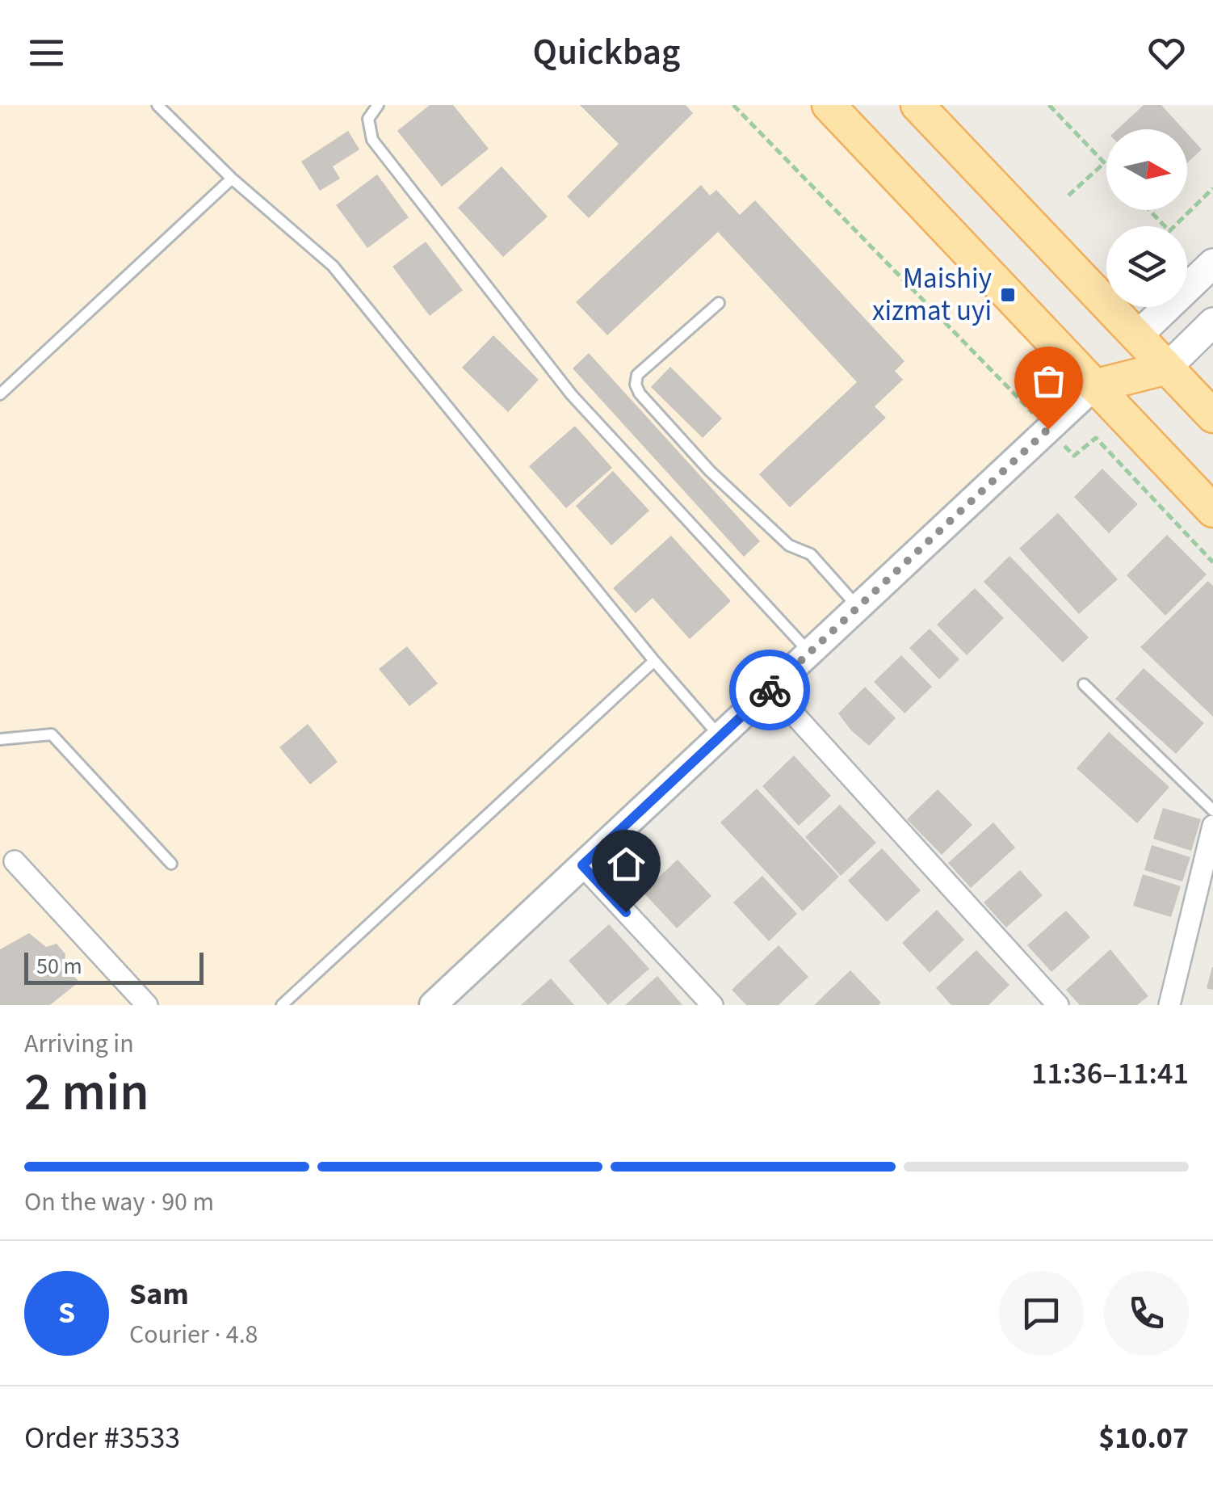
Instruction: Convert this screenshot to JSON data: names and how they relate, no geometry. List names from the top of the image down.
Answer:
{
  "places": {
    "transit": ["Maishiy xizmat uyi"]
  },
  "scale_bar": "50 m",
  "north": "right",
  "page": {
    "header": "Quickbag",
    "scale": "50 m",
    "heading": ["2 min", "Arriving in", "11:36–11:41"],
    "panel": [
      "Sam",
      "Courier · 4.8",
      "Order #3533",
      "$10.07"
    ],
    "bar": "On the way · 90 m",
    "round": "S"
  }
}
